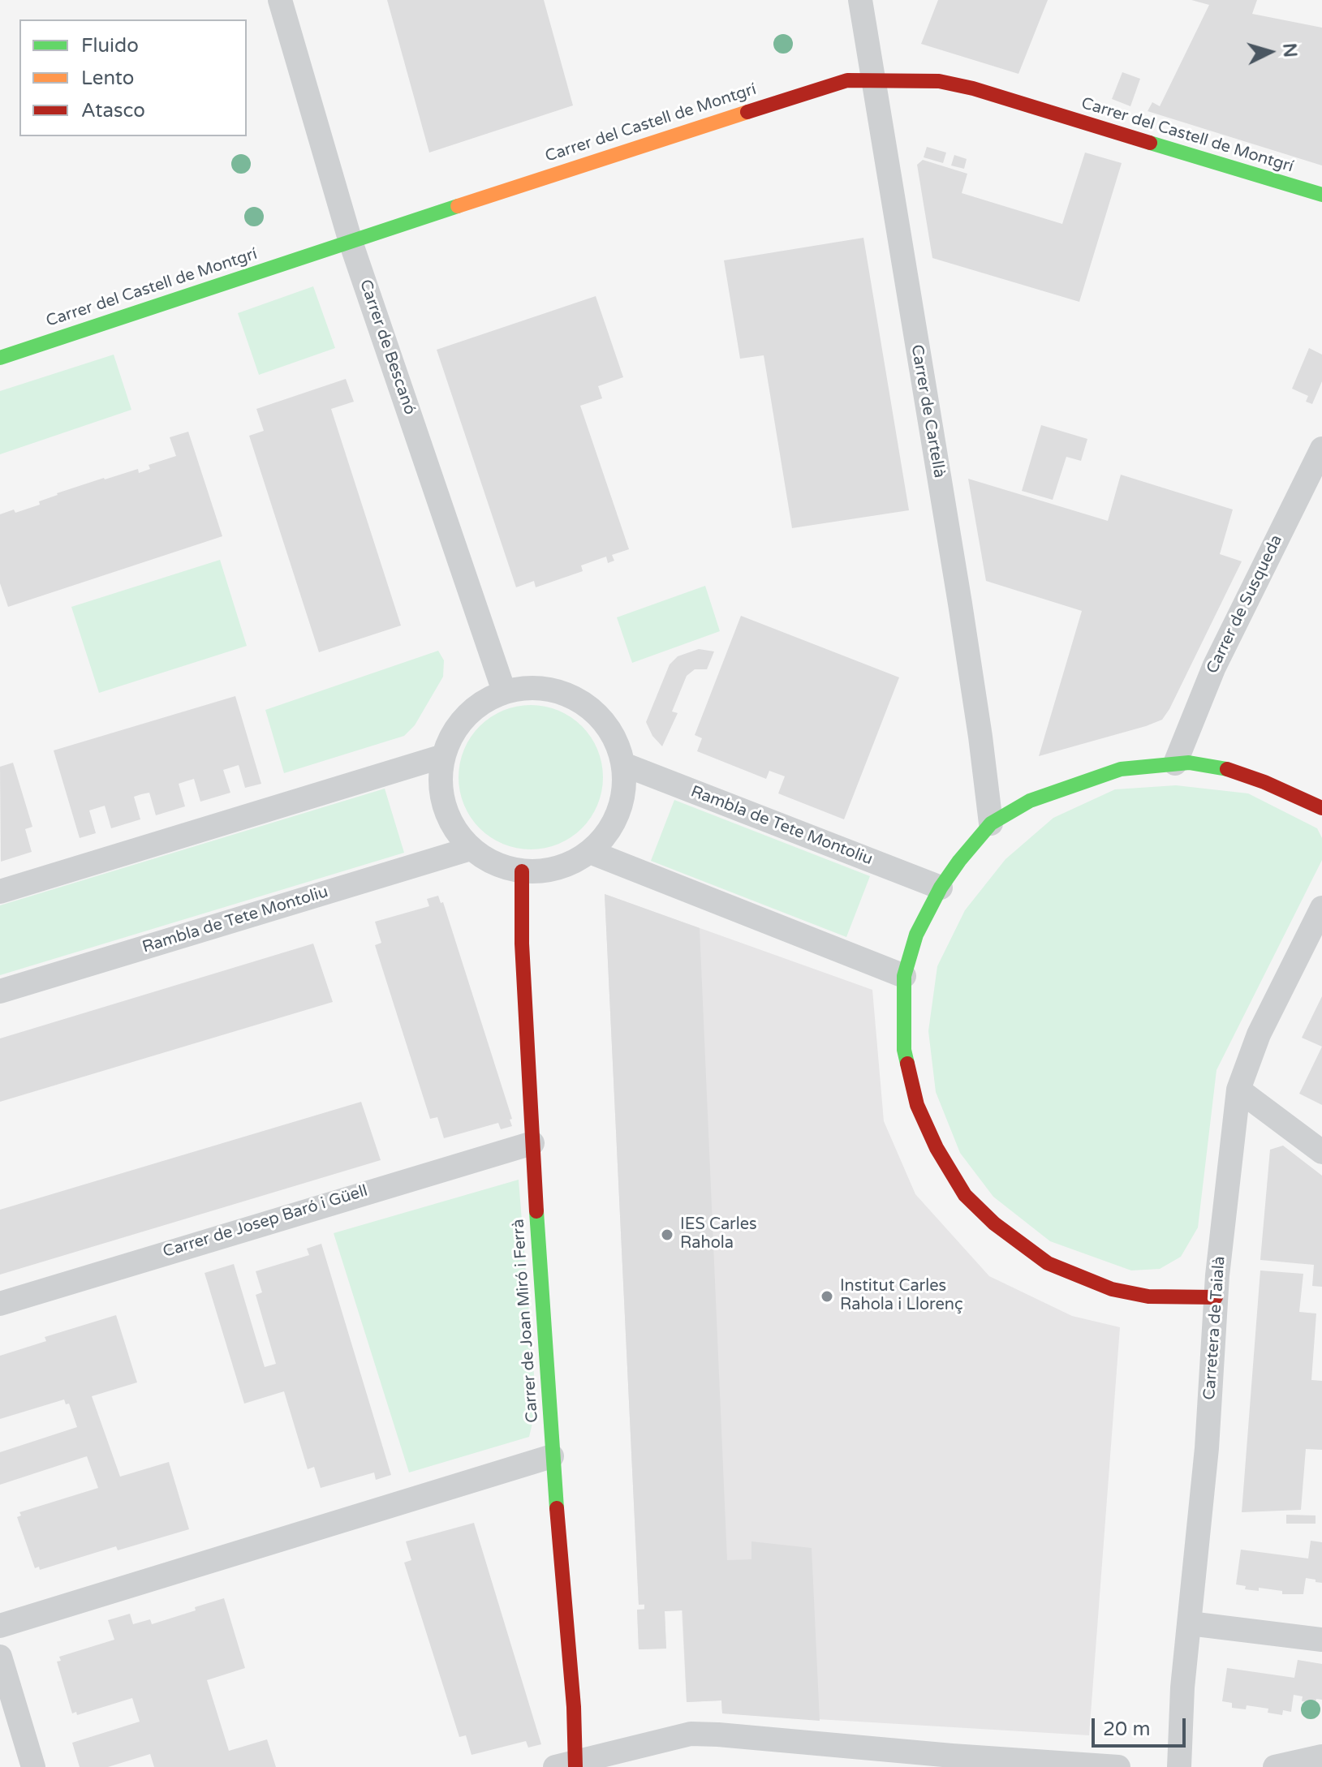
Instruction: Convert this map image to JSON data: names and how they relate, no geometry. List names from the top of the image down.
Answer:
{
  "streets": {
    "street": [
      "Carrer del Castell de Montgrí",
      "Carrer de Bescanó",
      "Carrer de Cartellà",
      "Carrer de Susqueda",
      "Rambla de Tete Montoliu",
      "Carrer de Josep Baró i Güell",
      "Carrer de Joan Miró i Ferrà",
      "Carretera de Taialà"
    ]
  },
  "crossings": [
    ["Carrer del Castell de Montgrí", "Carrer de Bescanó"],
    ["Carrer del Castell de Montgrí", "Carrer de Cartellà"],
    ["Carrer de Bescanó", "Rambla de Tete Montoliu"],
    ["Carrer de Bescanó", "Carrer de Joan Miró i Ferrà"],
    ["Rambla de Tete Montoliu", "Carrer de Joan Miró i Ferrà"],
    ["Carrer de Josep Baró i Güell", "Carrer de Joan Miró i Ferrà"]
  ],
  "places": ["IES Carles Rahola", "Institut Carles Rahola i Llorenç"],
  "legend": ["Fluido", "Lento", "Atasco"],
  "scale_bar": "20 m",
  "north": "right"
}
